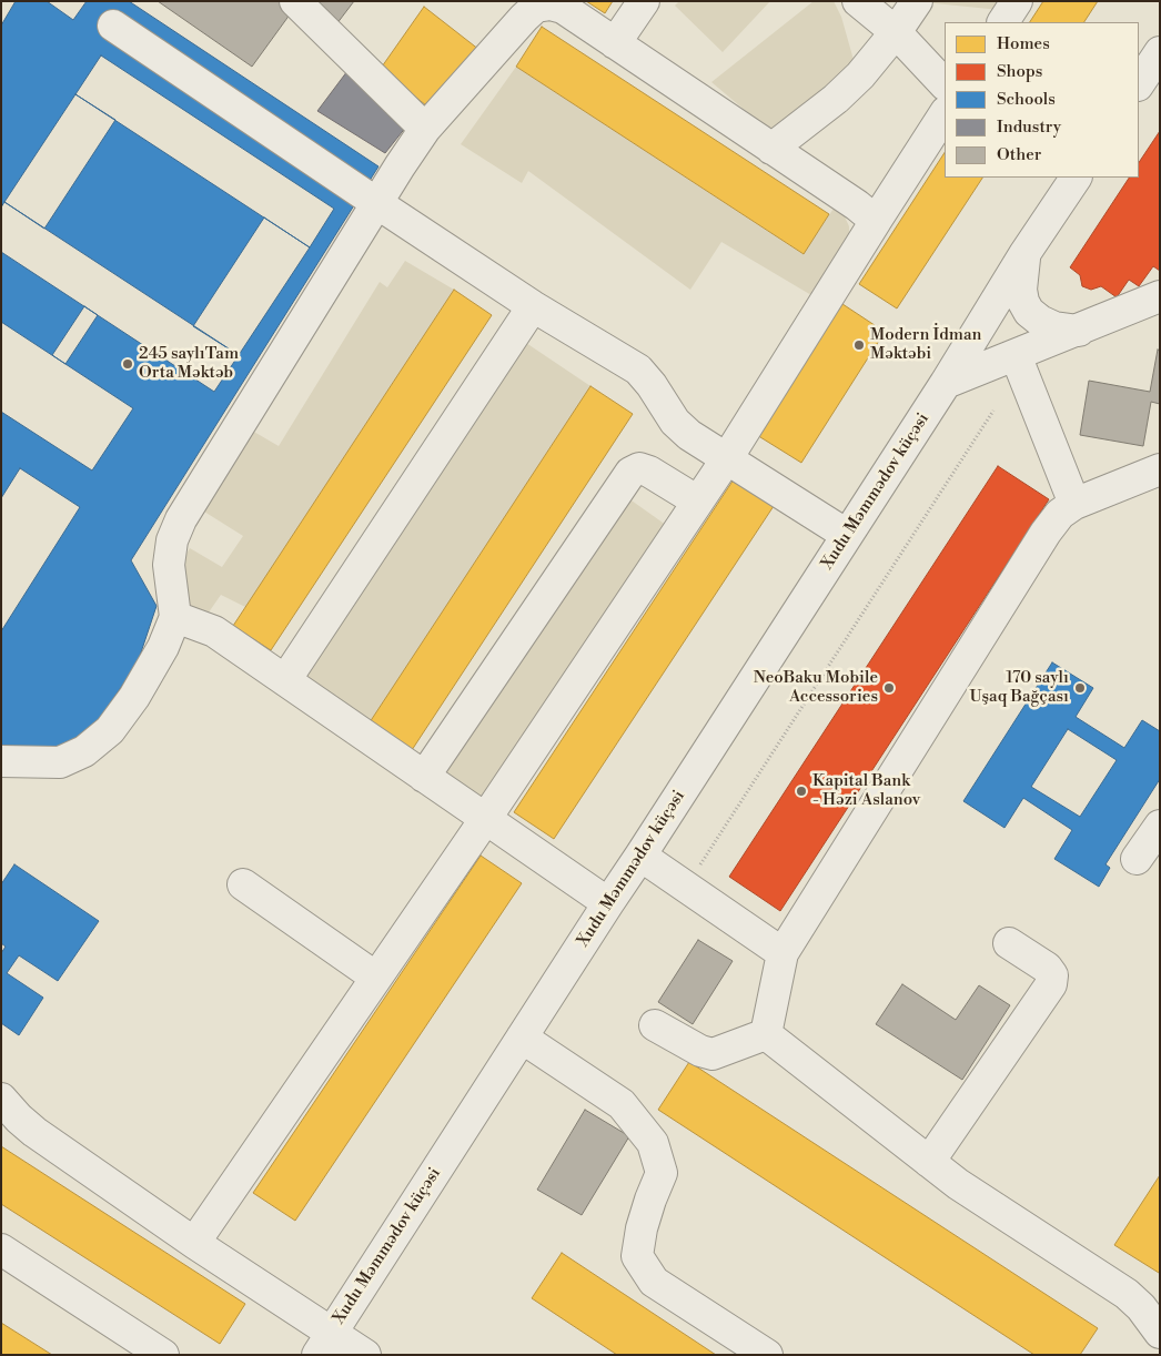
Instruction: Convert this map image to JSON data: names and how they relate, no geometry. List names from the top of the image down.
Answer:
{
  "streets": {
    "street": ["Xudu Məmmədov küçəsi"]
  },
  "places": [
    "Modern İdman Məktəbi",
    "245 saylıTam Orta Məktəb",
    "NeoBaku Mobile Accessories",
    "170 saylı Uşaq Bağçası",
    "Kapital Bank - Həzi Aslanov"
  ],
  "legend": [
    "Homes",
    "Shops",
    "Schools",
    "Industry",
    "Other"
  ]
}
